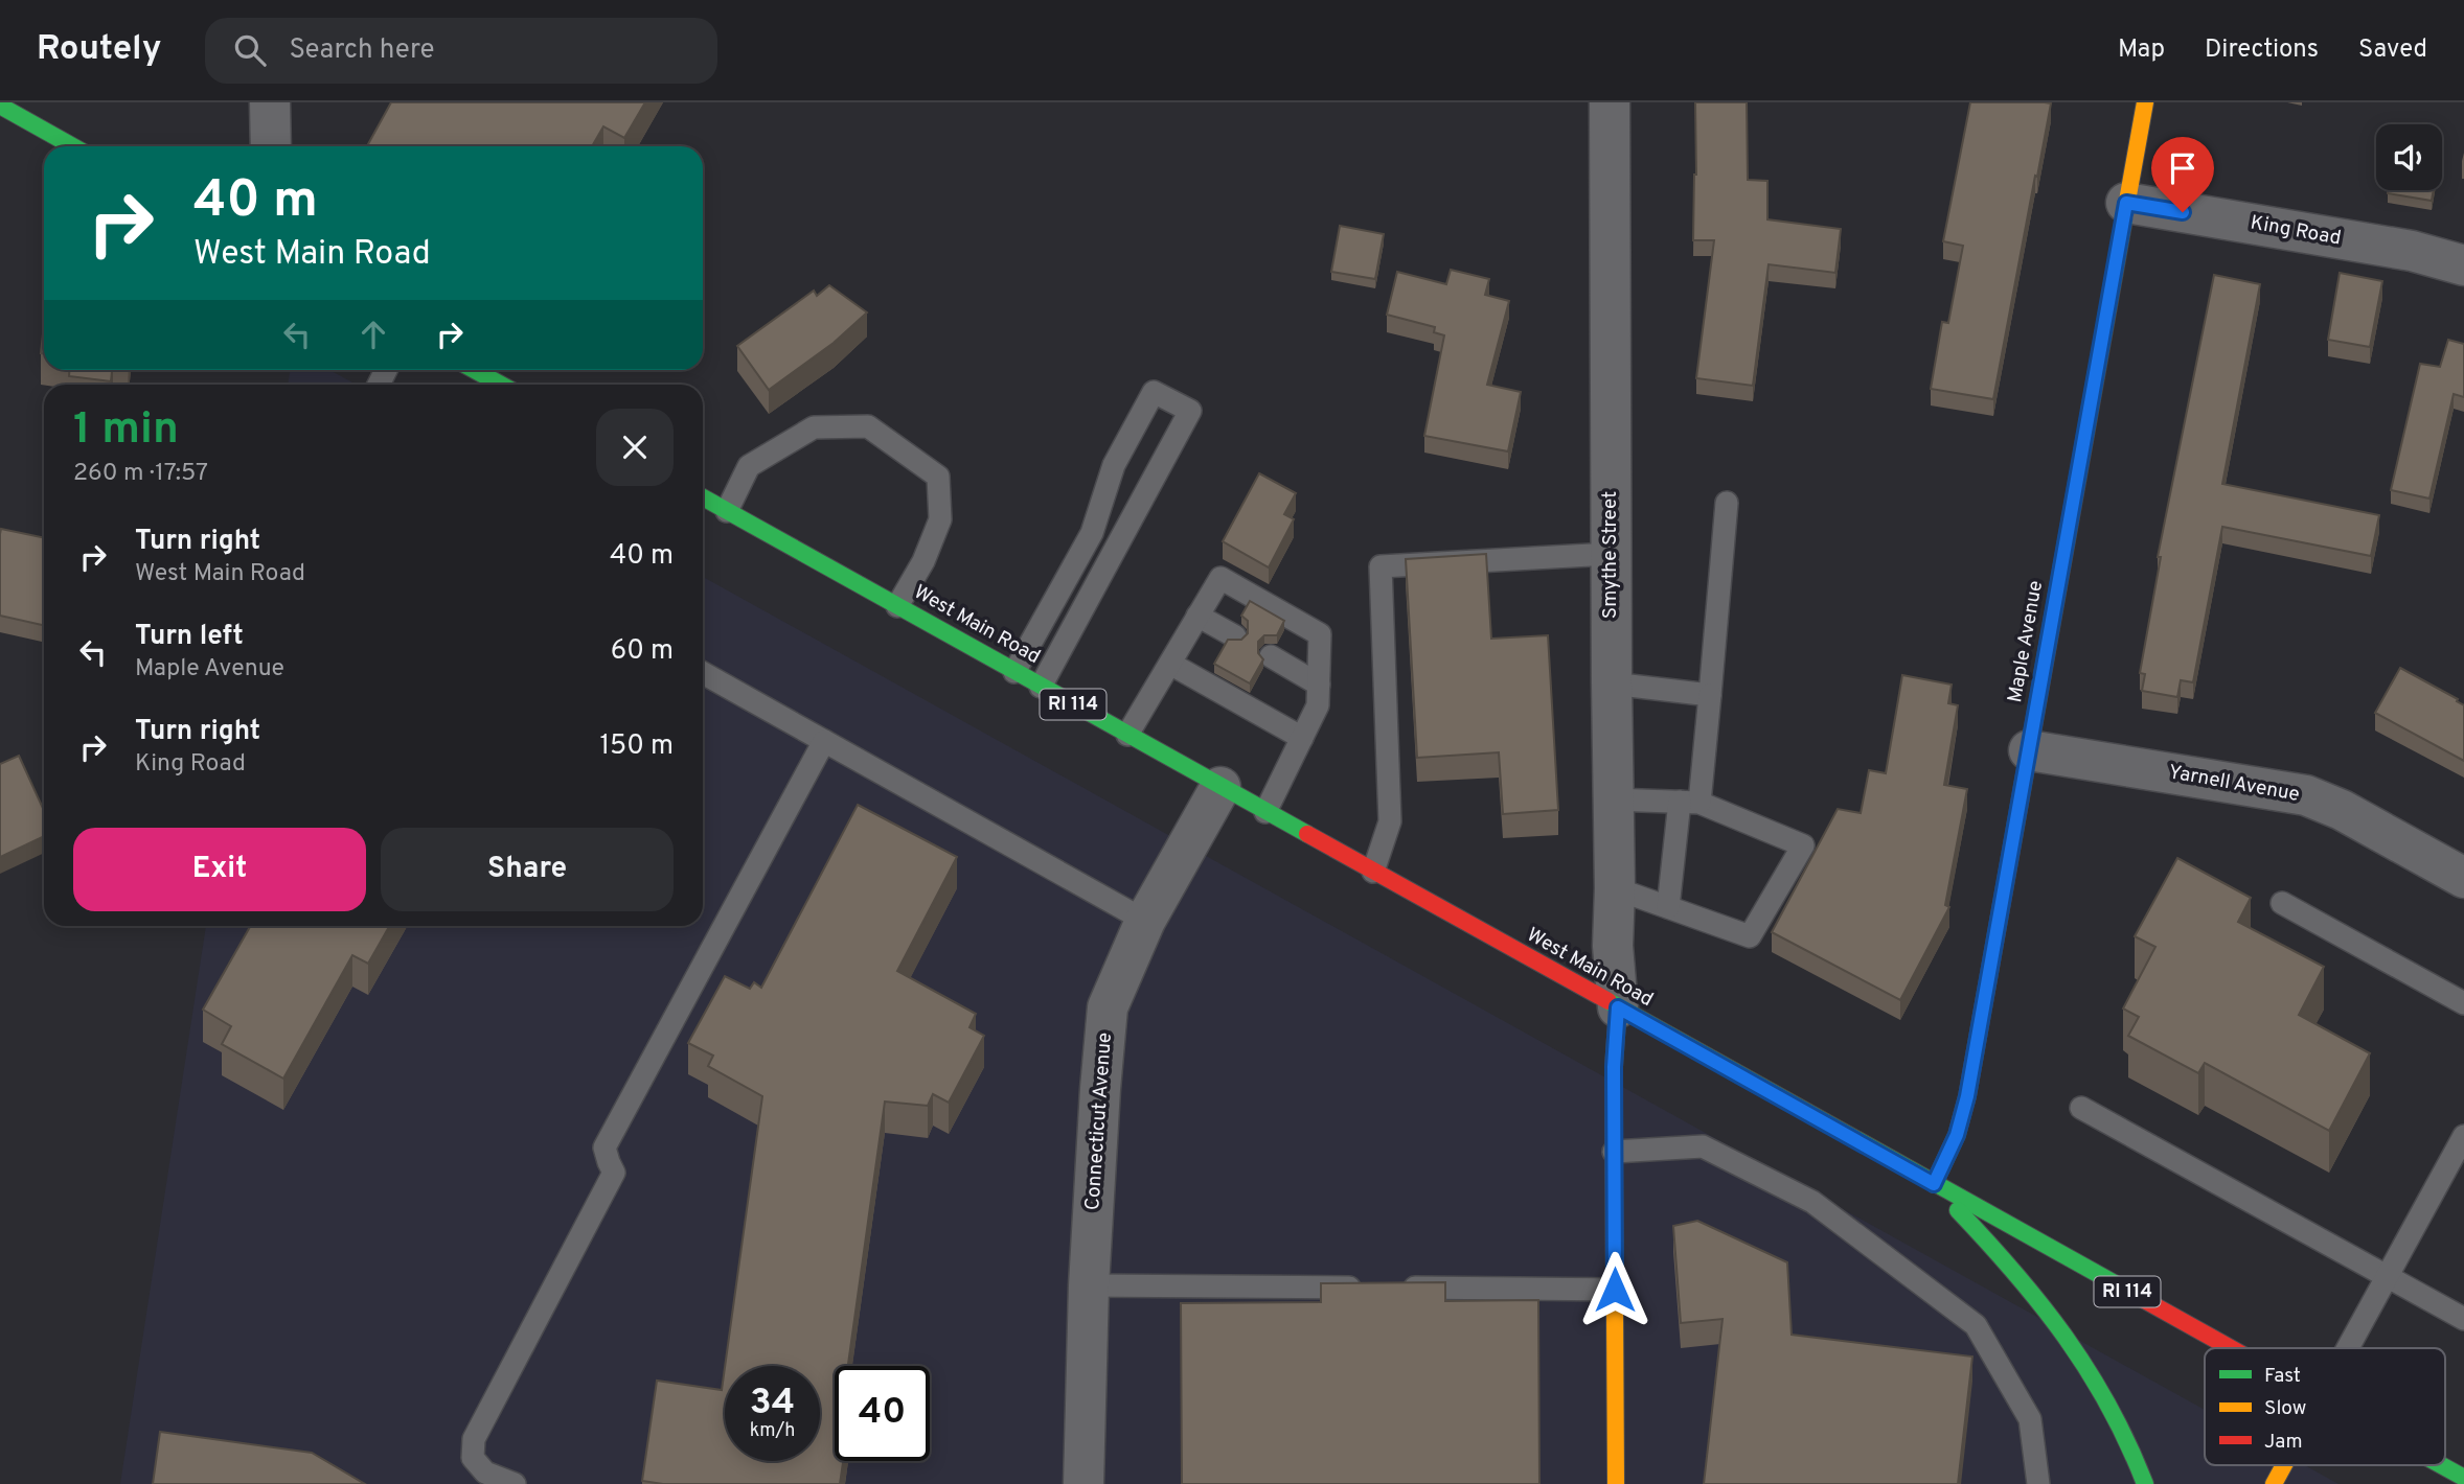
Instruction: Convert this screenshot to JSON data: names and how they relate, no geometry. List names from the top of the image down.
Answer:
{
  "streets": {
    "main road": ["West Main Road", "Maple Avenue", "RI 114"],
    "street": [
      "King Road",
      "Smythe Street",
      "Yarnell Avenue",
      "Connecticut Avenue"
    ]
  },
  "crossings": [
    ["King Road", "Maple Avenue"],
    ["Smythe Street", "West Main Road"],
    ["West Main Road", "Maple Avenue"],
    ["West Main Road", "Connecticut Avenue"],
    ["Maple Avenue", "Yarnell Avenue"]
  ],
  "legend": ["Fast", "Slow", "Jam"],
  "page": {
    "header": "Routely",
    "search": "Search here",
    "nav": ["Map", "Directions", "Saved"],
    "turn": ["40 m", "West Main Road"],
    "heading": ["1 min", "260 m · 17:57"],
    "list": [
      {
        "name": "Turn right",
        "note": "West Main Road",
        "value": "40 m"
      },
      {
        "name": "Turn left",
        "note": "Maple Avenue",
        "value": "60 m"
      },
      {
        "name": "Turn right",
        "note": "King Road",
        "value": "150 m"
      }
    ],
    "buttons": ["Exit", "Share"],
    "speed": "34 km/h",
    "limit": "40"
  }
}
